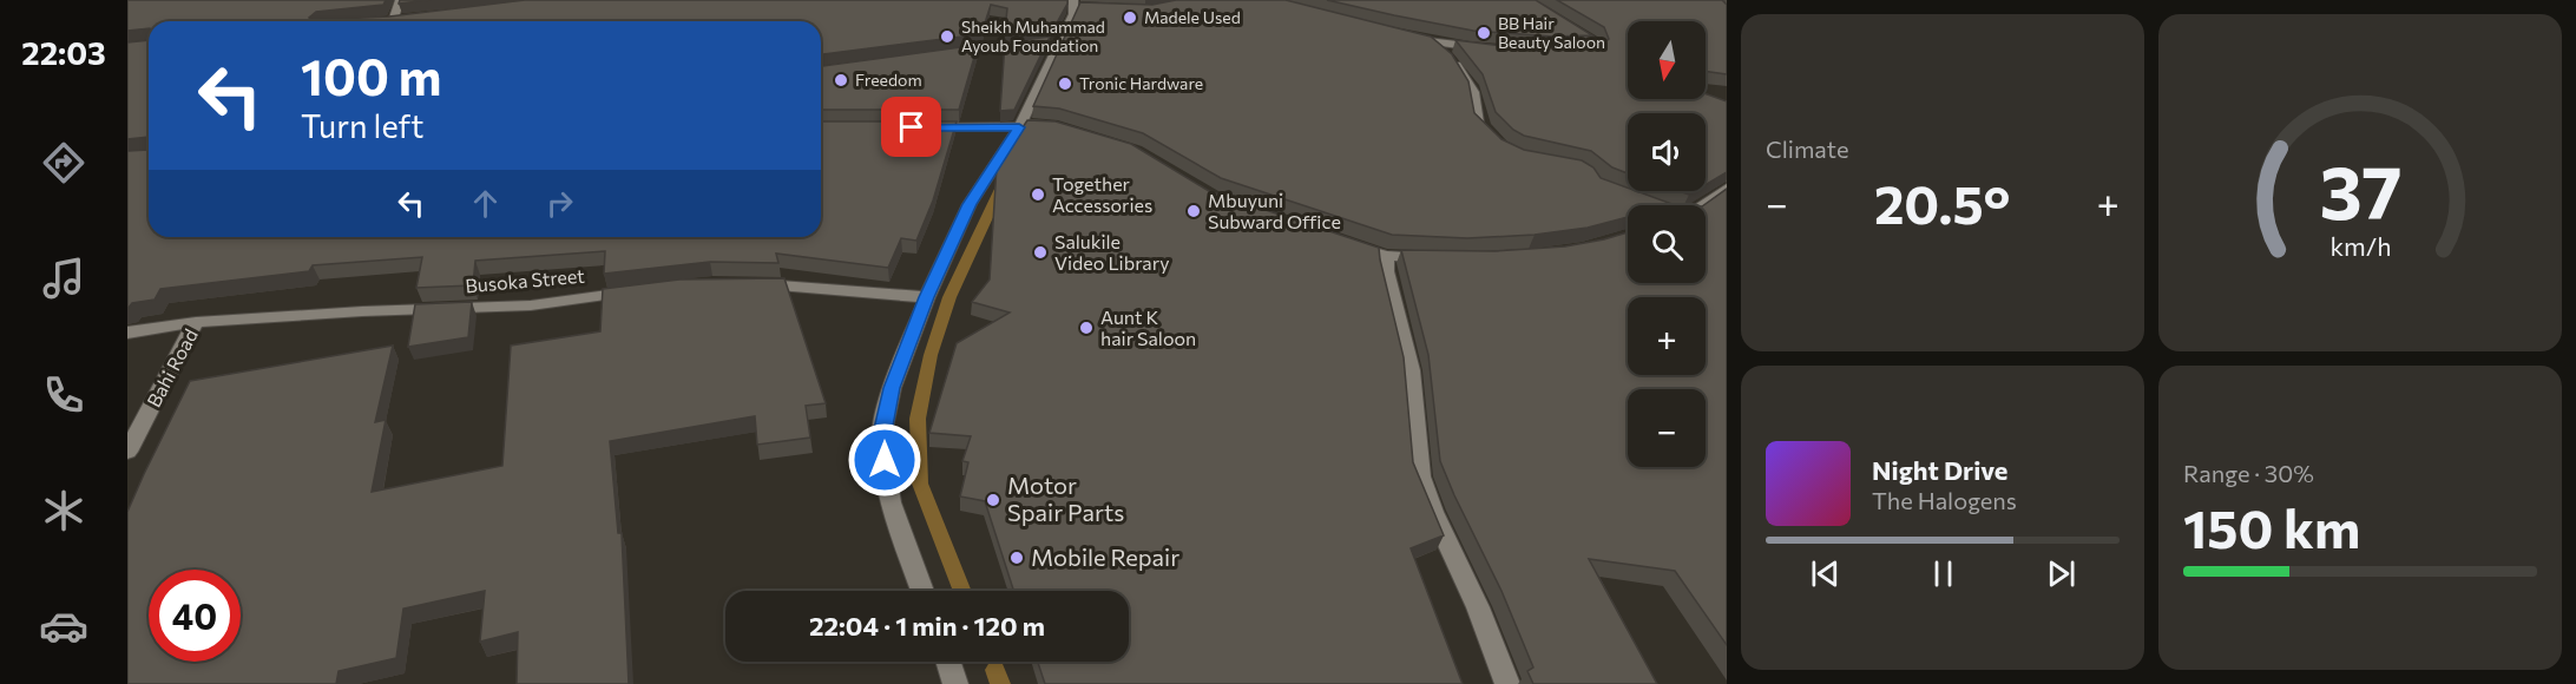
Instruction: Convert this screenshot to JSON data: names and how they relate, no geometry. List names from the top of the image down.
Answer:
{
  "streets": {
    "street": ["Busoka Street", "Bahi Road"]
  },
  "crossings": [
    ["Busoka Street", "Bahi Road"]
  ],
  "places": [
    "Madele Used",
    "BB Hair Beauty Saloon",
    "Sheikh Muhammad Ayoub Foundation",
    "Freedom",
    "Tronic Hardware",
    "Together Accessories",
    "Mbuyuni Subward Office",
    "Salukile Video Library",
    "Aunt K hair Saloon",
    "Motor Spair Parts",
    "Mobile Repair"
  ],
  "north": "bottom",
  "page": {
    "tabs": "22:03",
    "tile": [
      "Climate",
      ["Range · 30%", "150 km"]
    ],
    "map_buttons": ["+", "−"],
    "turn": ["100 m", "Turn left"],
    "heat": ["−", "20.5°", "+"],
    "song": ["Night Drive", "The Halogens"],
    "limit": "40",
    "trip": "22:04 · 1 min · 120 m",
    "gauge": ["37", "km/h"]
  }
}
